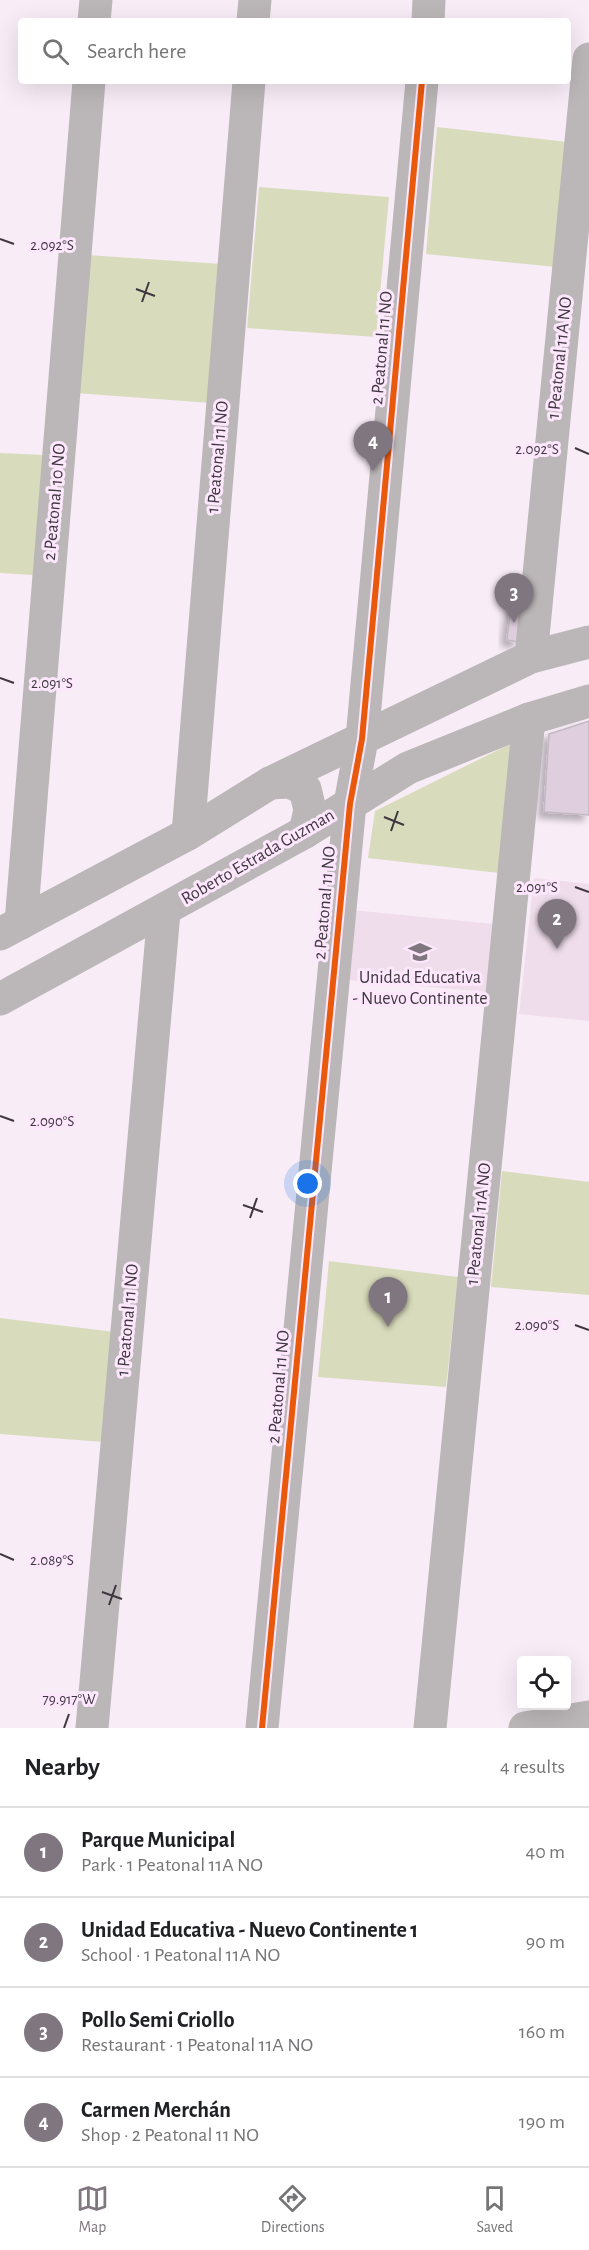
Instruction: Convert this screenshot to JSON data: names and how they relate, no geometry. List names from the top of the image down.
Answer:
{
  "streets": {
    "street": [
      "2 Peatonal 11 NO",
      "1 Peatonal 11A NO",
      "1 Peatonal 11 NO",
      "2 Peatonal 10 NO",
      "Roberto Estrada Guzman"
    ]
  },
  "crossings": [
    ["2 Peatonal 11 NO", "Roberto Estrada Guzman"],
    ["1 Peatonal 11A NO", "Roberto Estrada Guzman"],
    ["1 Peatonal 11 NO", "Roberto Estrada Guzman"]
  ],
  "places": {
    "school or university": ["Unidad Educativa - Nuevo Continente"]
  },
  "page": {
    "search": "Search here",
    "pins": [
      "4",
      "3",
      "2",
      "1"
    ],
    "heading": ["Nearby", "4 results"],
    "list": [
      {
        "mark": "1",
        "name": "Parque Municipal",
        "note": "Park · 1 Peatonal 11A NO",
        "value": "40 m"
      },
      {
        "mark": "2",
        "name": "Unidad Educativa - Nuevo Continente 1",
        "note": "School · 1 Peatonal 11A NO",
        "value": "90 m"
      },
      {
        "mark": "3",
        "name": "Pollo Semi Criollo",
        "note": "Restaurant · 1 Peatonal 11A NO",
        "value": "160 m"
      },
      {
        "mark": "4",
        "name": "Carmen Merchán",
        "note": "Shop · 2 Peatonal 11 NO",
        "value": "190 m"
      }
    ],
    "nav": ["Map", "Directions", "Saved"]
  },
  "coordinates": [
    "2.092°S",
    "2.091°S",
    "2.090°S",
    "2.089°S",
    "79.917°W"
  ]
}
